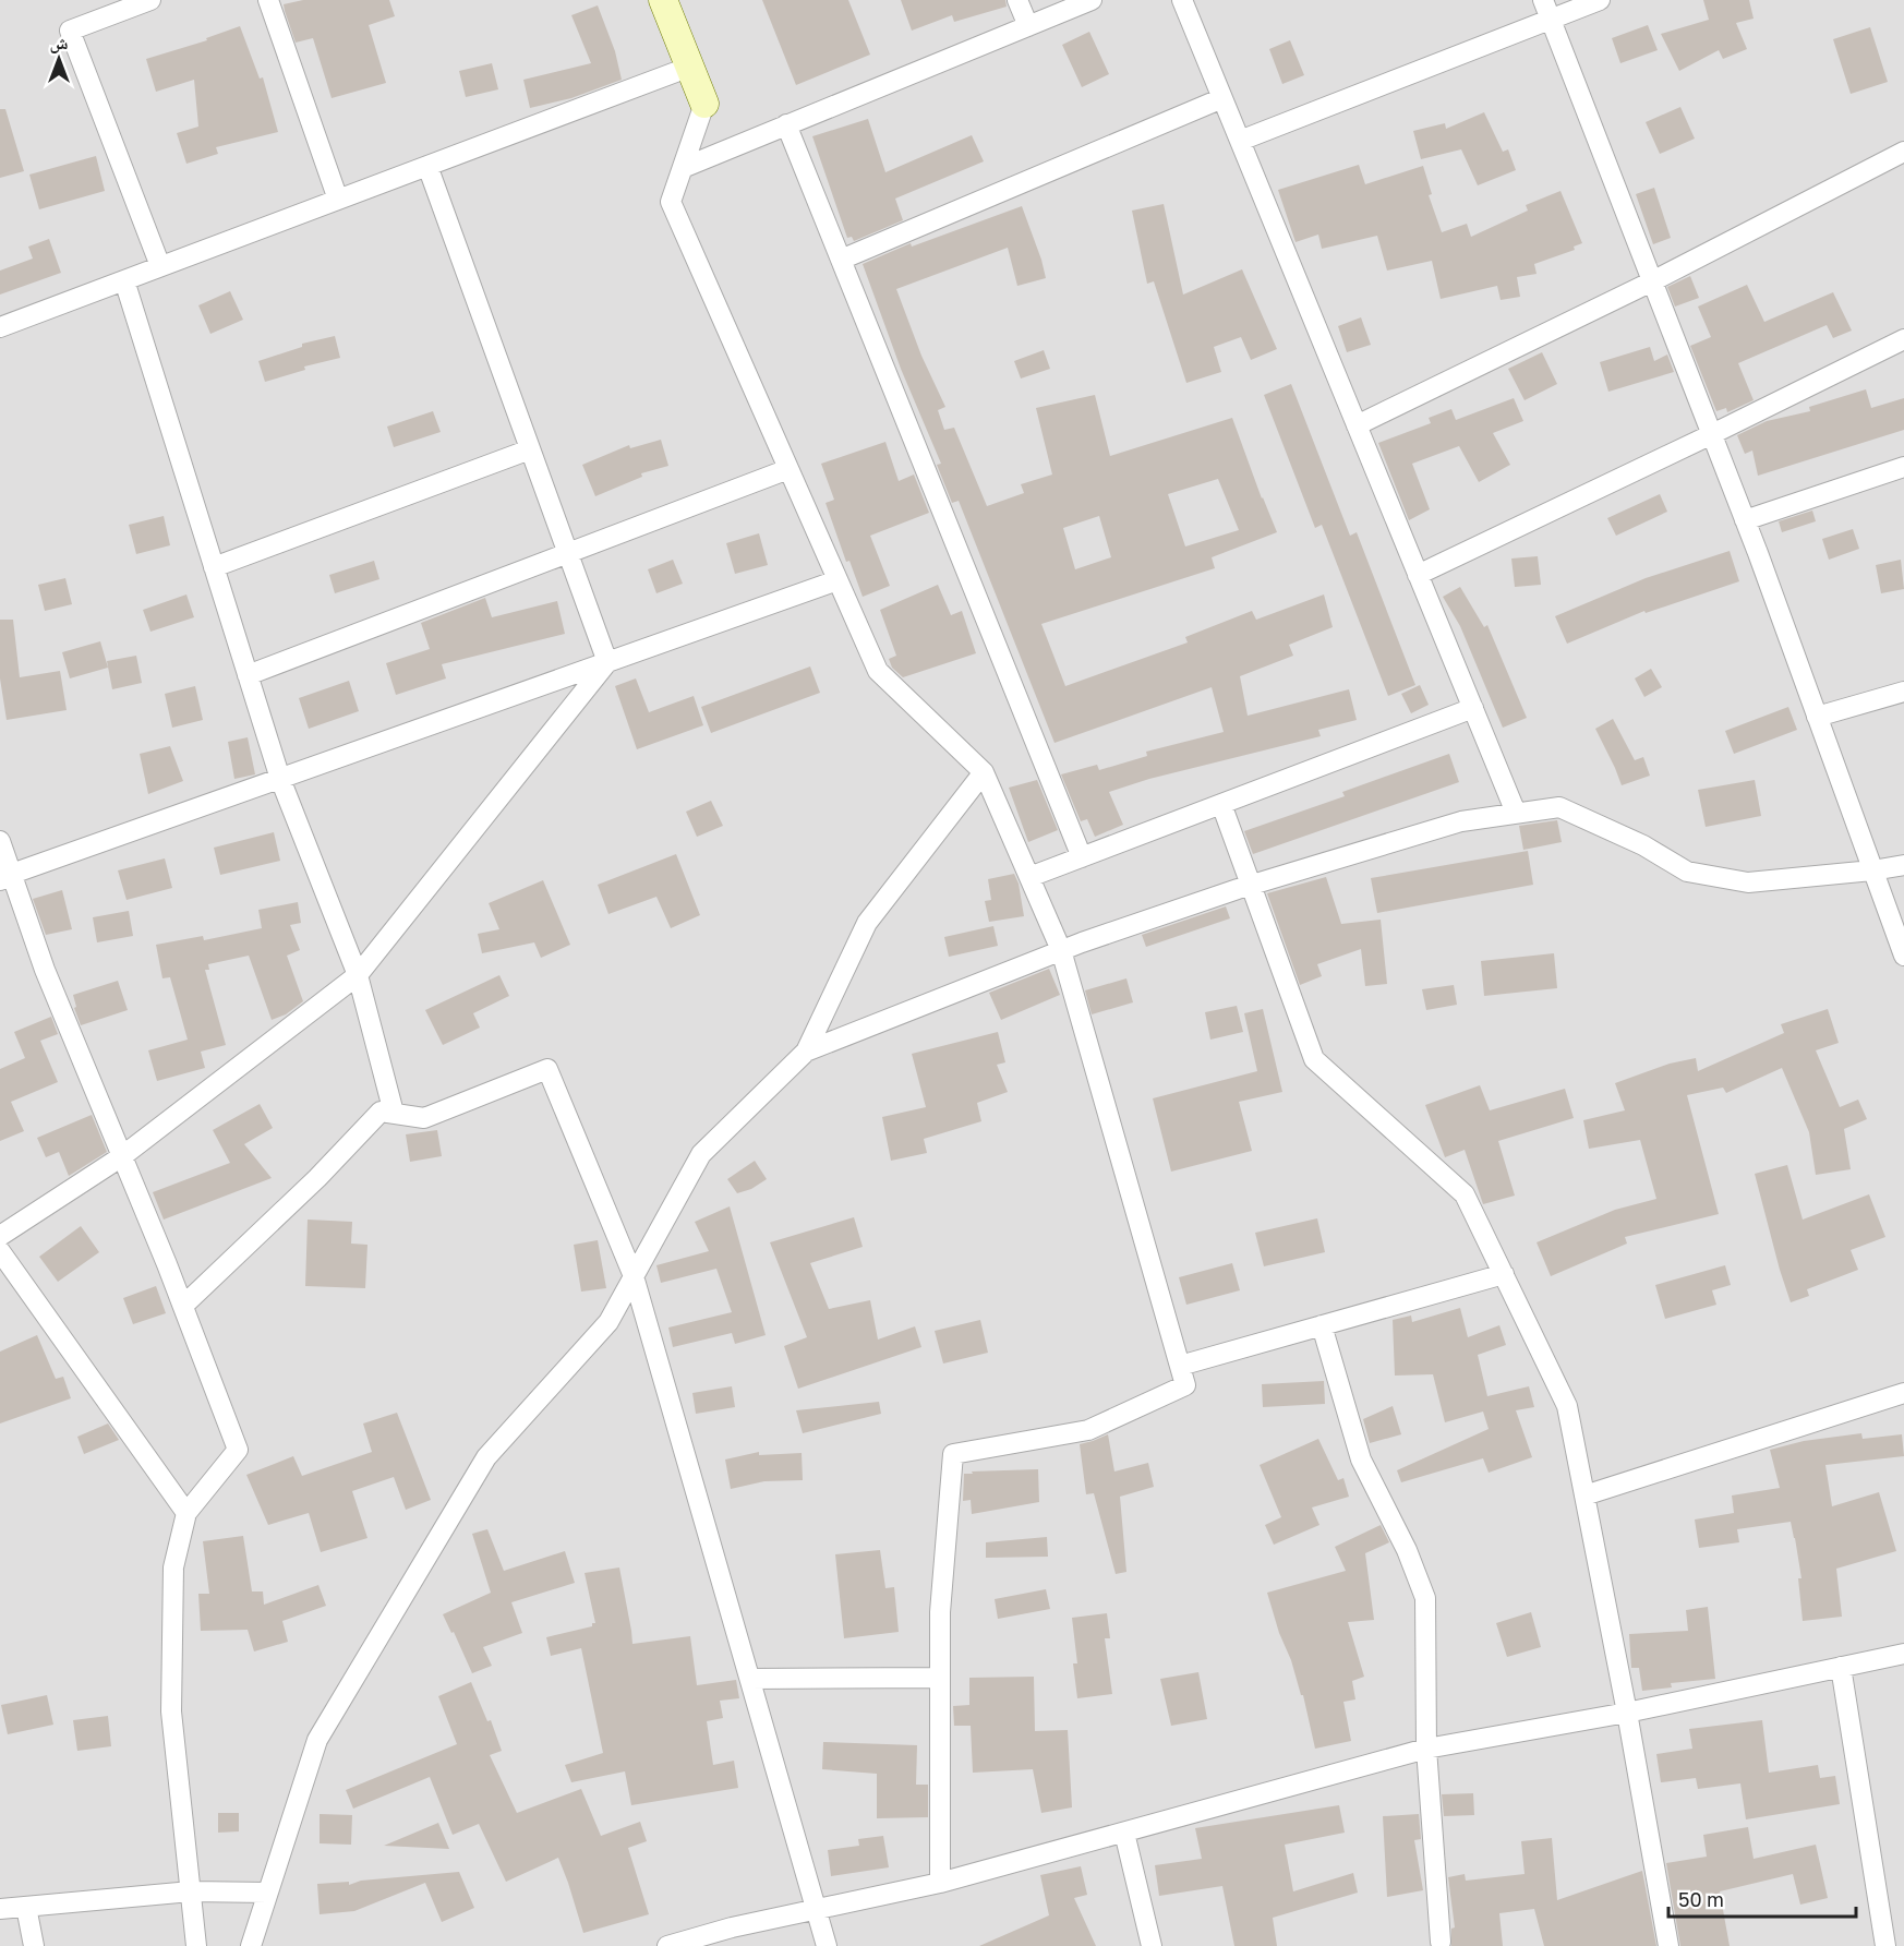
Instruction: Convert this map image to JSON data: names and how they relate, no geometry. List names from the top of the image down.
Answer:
{
  "scale_bar": "50 m",
  "north": "top"
}
